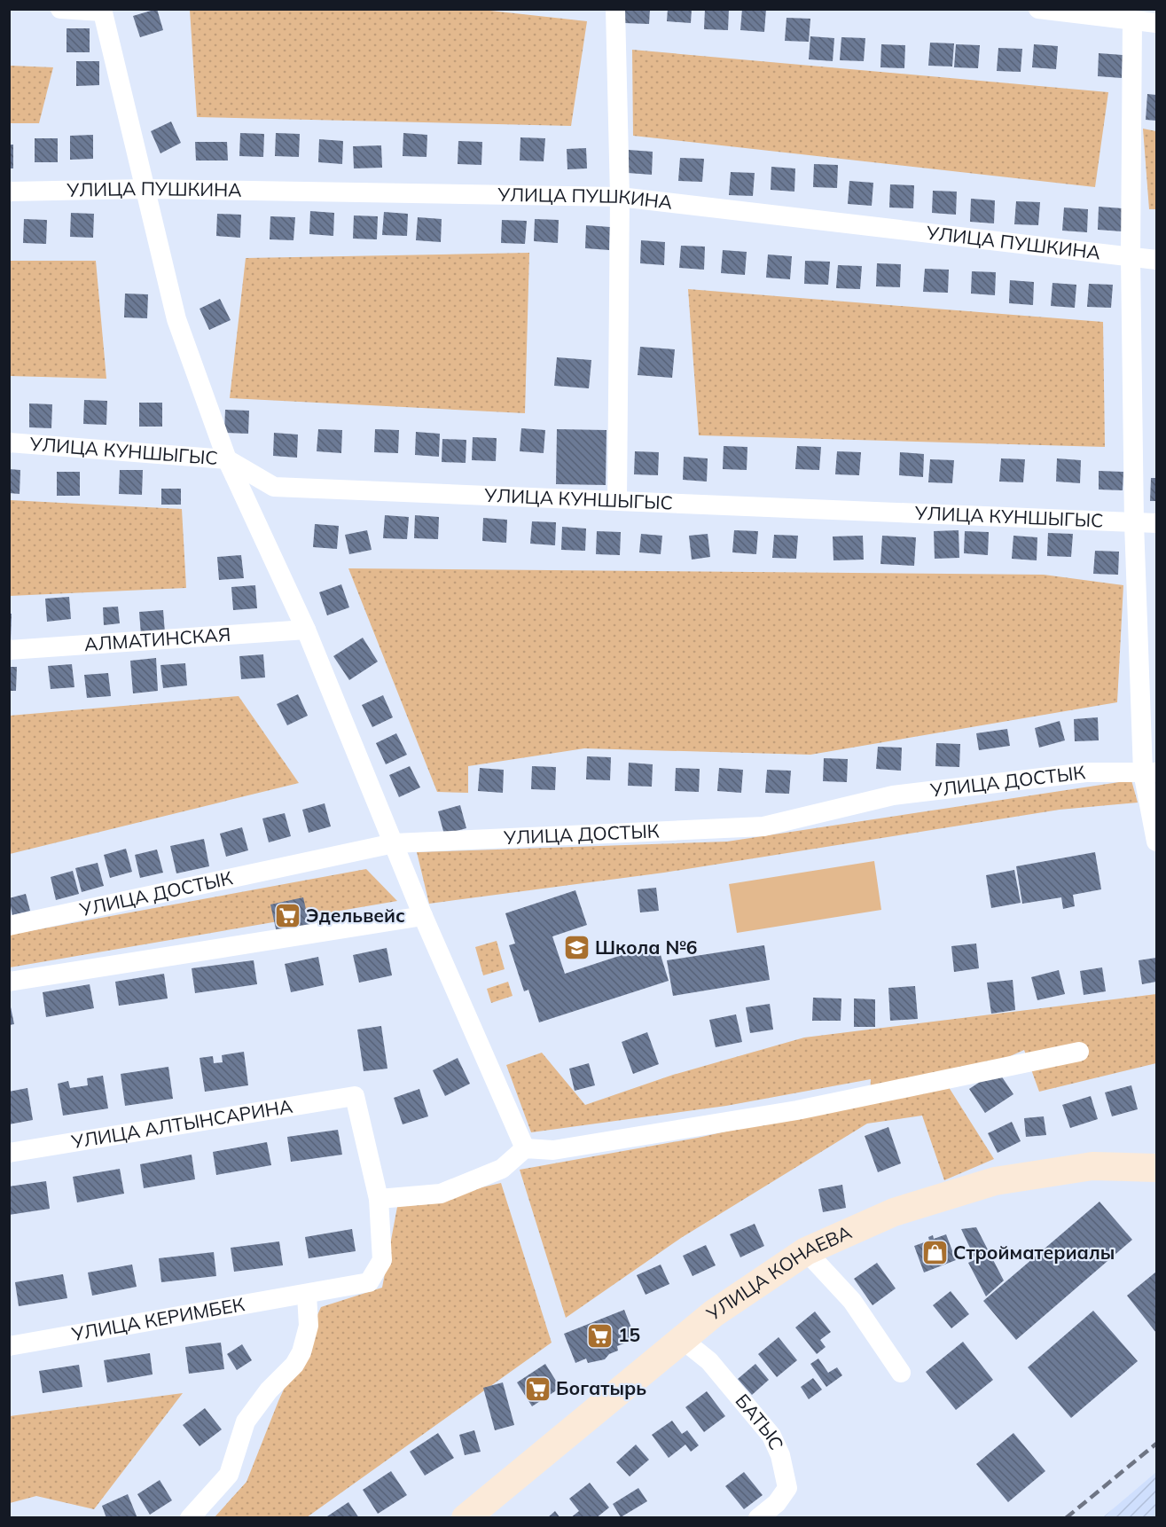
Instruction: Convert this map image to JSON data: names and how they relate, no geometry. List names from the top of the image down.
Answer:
{
  "streets": {
    "main road": ["УЛИЦА КОНАЕВА"],
    "street": [
      "УЛИЦА ПУШКИНА",
      "УЛИЦА КУНШЫГЫС",
      "АЛМАТИНСКАЯ",
      "УЛИЦА ДОСТЫК",
      "УЛИЦА АЛТЫНСАРИНА",
      "УЛИЦА КЕРИМБЕК",
      "БАТЫС"
    ]
  },
  "crossings": [
    ["УЛИЦА АЛТЫНСАРИНА", "УЛИЦА КЕРИМБЕК"],
    ["УЛИЦА КОНАЕВА", "БАТЫС"]
  ],
  "places": {
    "supermarket": ["Эдельвейс", "15", "Богатырь"],
    "school or university": ["Школа №6"],
    "shop": ["Стройматериалы"]
  }
}
